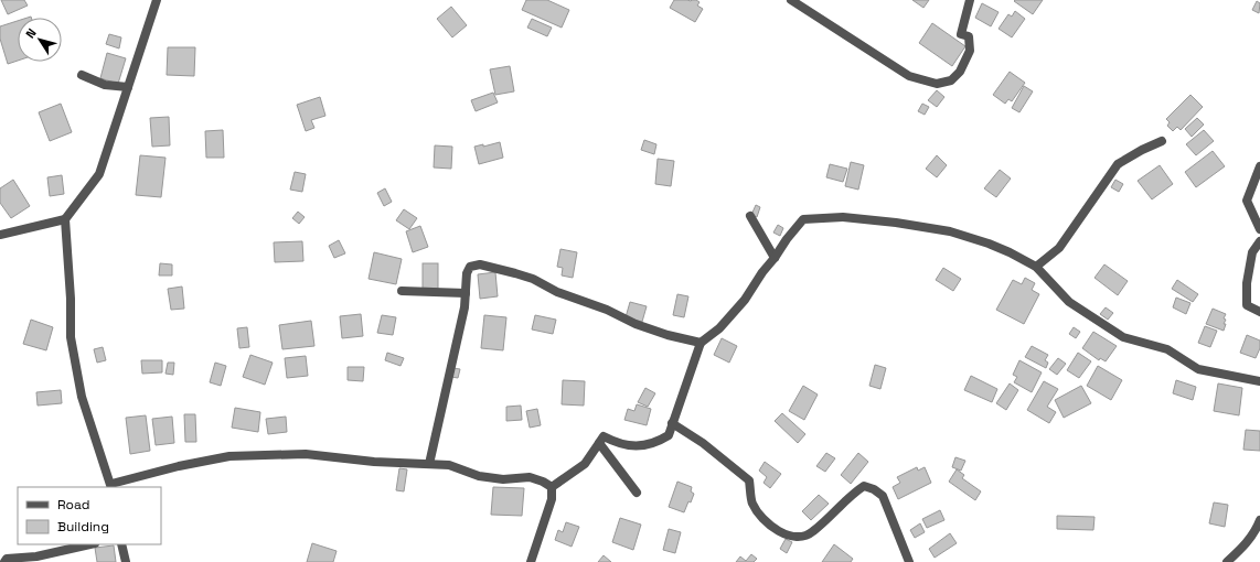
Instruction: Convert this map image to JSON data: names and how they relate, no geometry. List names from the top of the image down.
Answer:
{
  "legend": ["Road", "Building"],
  "north": "top left"
}
